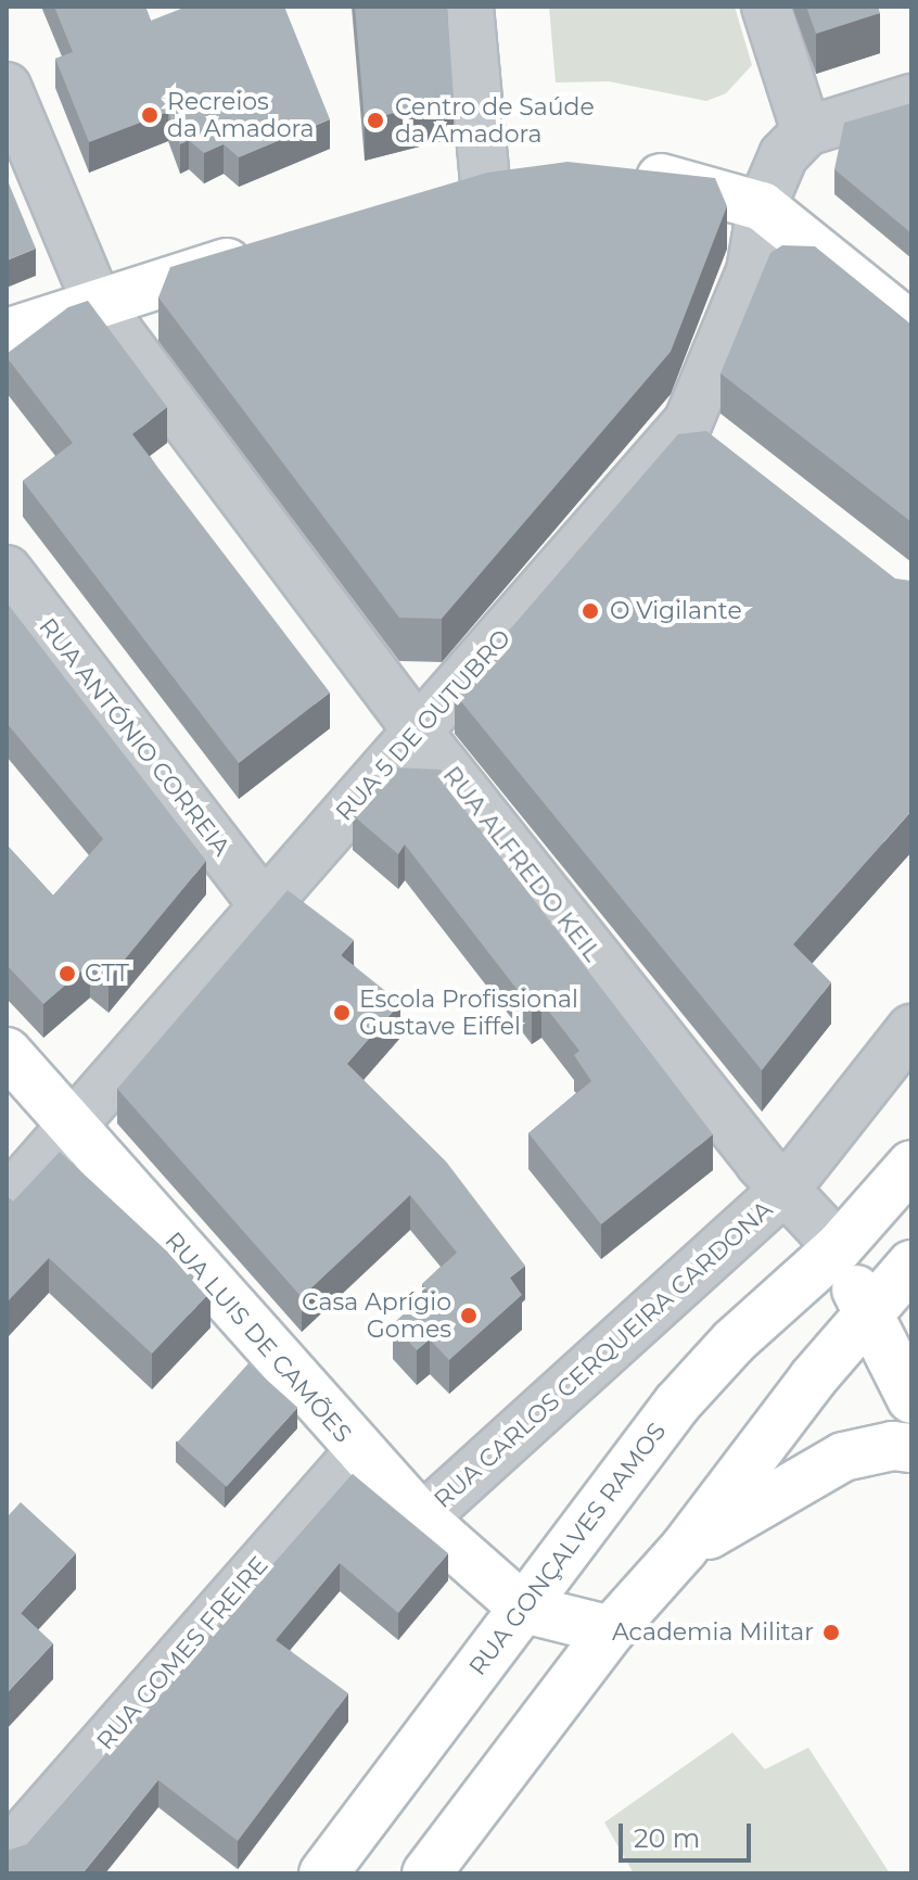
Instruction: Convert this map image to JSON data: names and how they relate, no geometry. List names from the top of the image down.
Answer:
{
  "streets": {
    "main road": ["RUA LUIS DE CAMÕES", "RUA GONÇALVES RAMOS"],
    "street": [
      "RUA 5 DE OUTUBRO",
      "RUA ANTÓNIO CORREIA",
      "RUA ALFREDO KEIL",
      "RUA CARLOS CERQUEIRA CARDONA",
      "RUA GOMES FREIRE"
    ]
  },
  "crossings": [
    ["RUA 5 DE OUTUBRO", "RUA ANTÓNIO CORREIA"],
    ["RUA 5 DE OUTUBRO", "RUA ALFREDO KEIL"],
    ["RUA 5 DE OUTUBRO", "RUA LUIS DE CAMÕES"],
    ["RUA ALFREDO KEIL", "RUA CARLOS CERQUEIRA CARDONA"],
    ["RUA ALFREDO KEIL", "RUA GONÇALVES RAMOS"],
    ["RUA LUIS DE CAMÕES", "RUA CARLOS CERQUEIRA CARDONA"],
    ["RUA LUIS DE CAMÕES", "RUA GONÇALVES RAMOS"],
    ["RUA LUIS DE CAMÕES", "RUA GOMES FREIRE"]
  ],
  "places": [
    "Recreios da Amadora",
    "Centro de Saúde da Amadora",
    "O Vigilante",
    "CTT",
    "Escola Profissional Gustave Eiffel",
    "Casa Aprígio Gomes",
    "Academia Militar"
  ],
  "scale_bar": "20 m"
}
